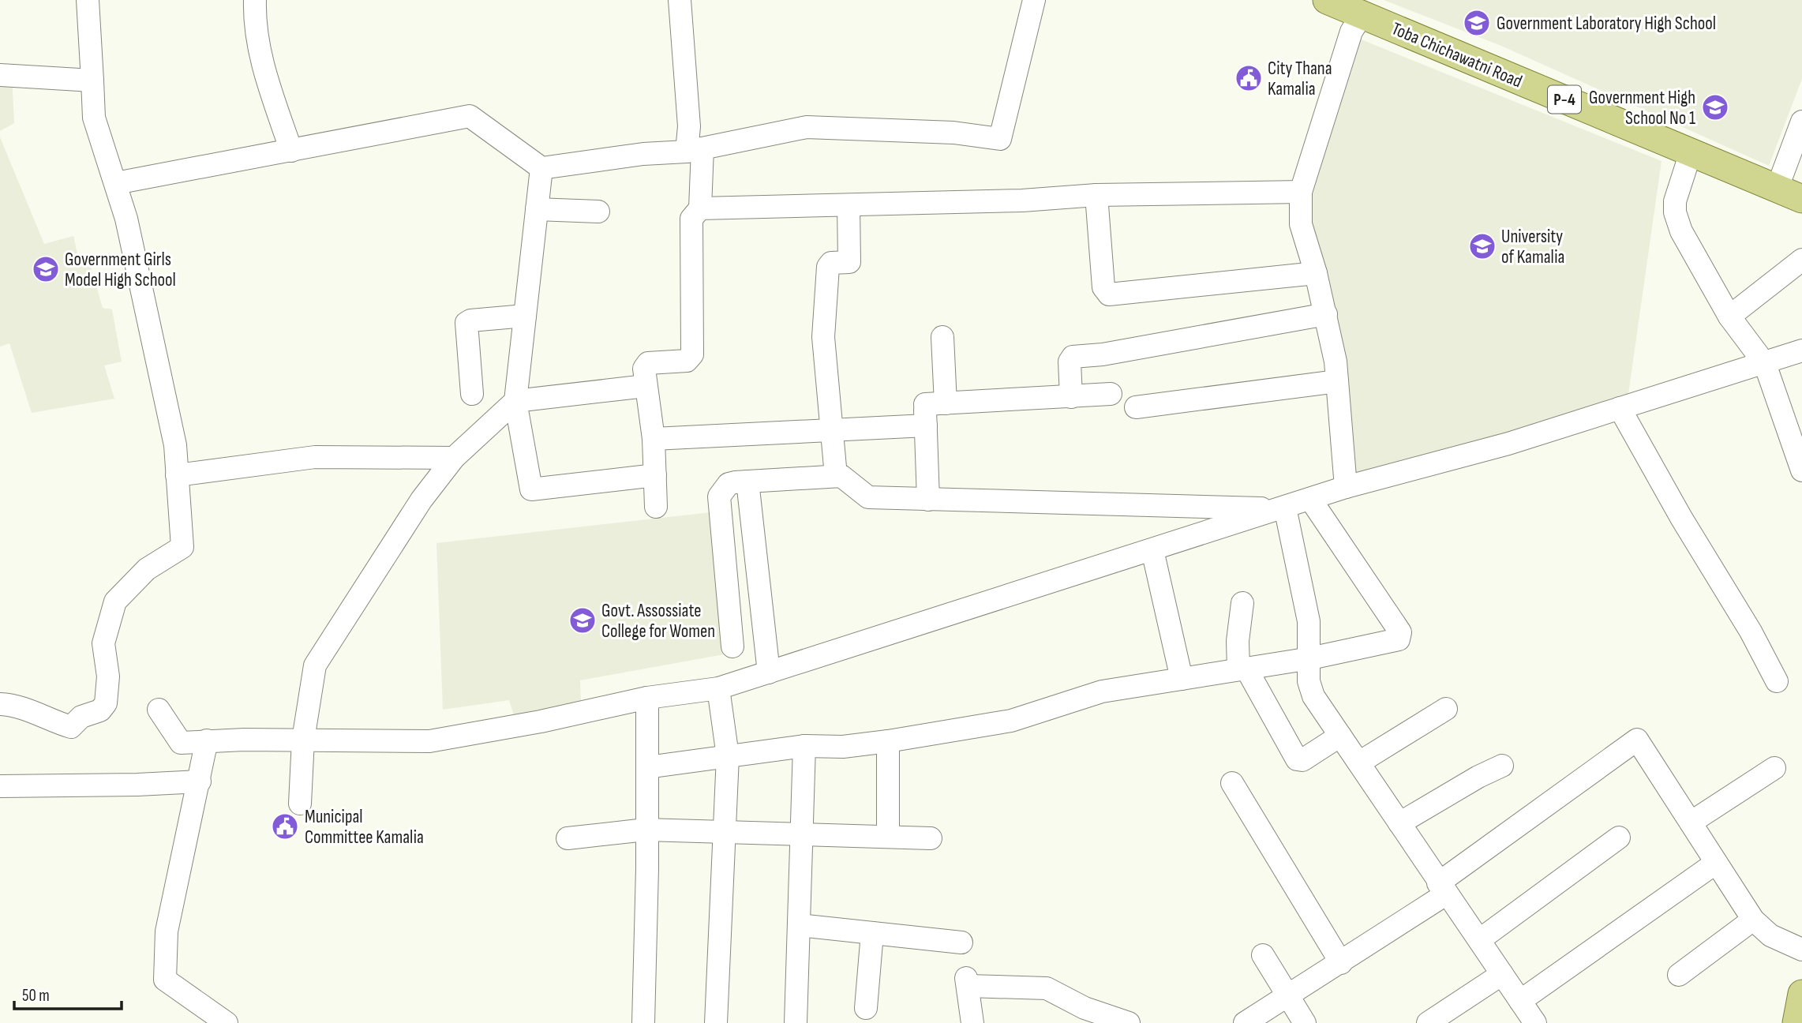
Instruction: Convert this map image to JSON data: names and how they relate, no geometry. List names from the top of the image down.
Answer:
{
  "streets": {
    "main road": ["Toba Chichawatni Road", "P-4"]
  },
  "places": {
    "school or university": [
      "Government Laboratory High School",
      "Government High School No 1",
      "University of Kamalia",
      "Government Girls Model High School",
      "Govt. Assossiate College for Women"
    ],
    "public building": ["City Thana Kamalia", "Municipal Committee Kamalia"]
  },
  "scale_bar": "50 m"
}
